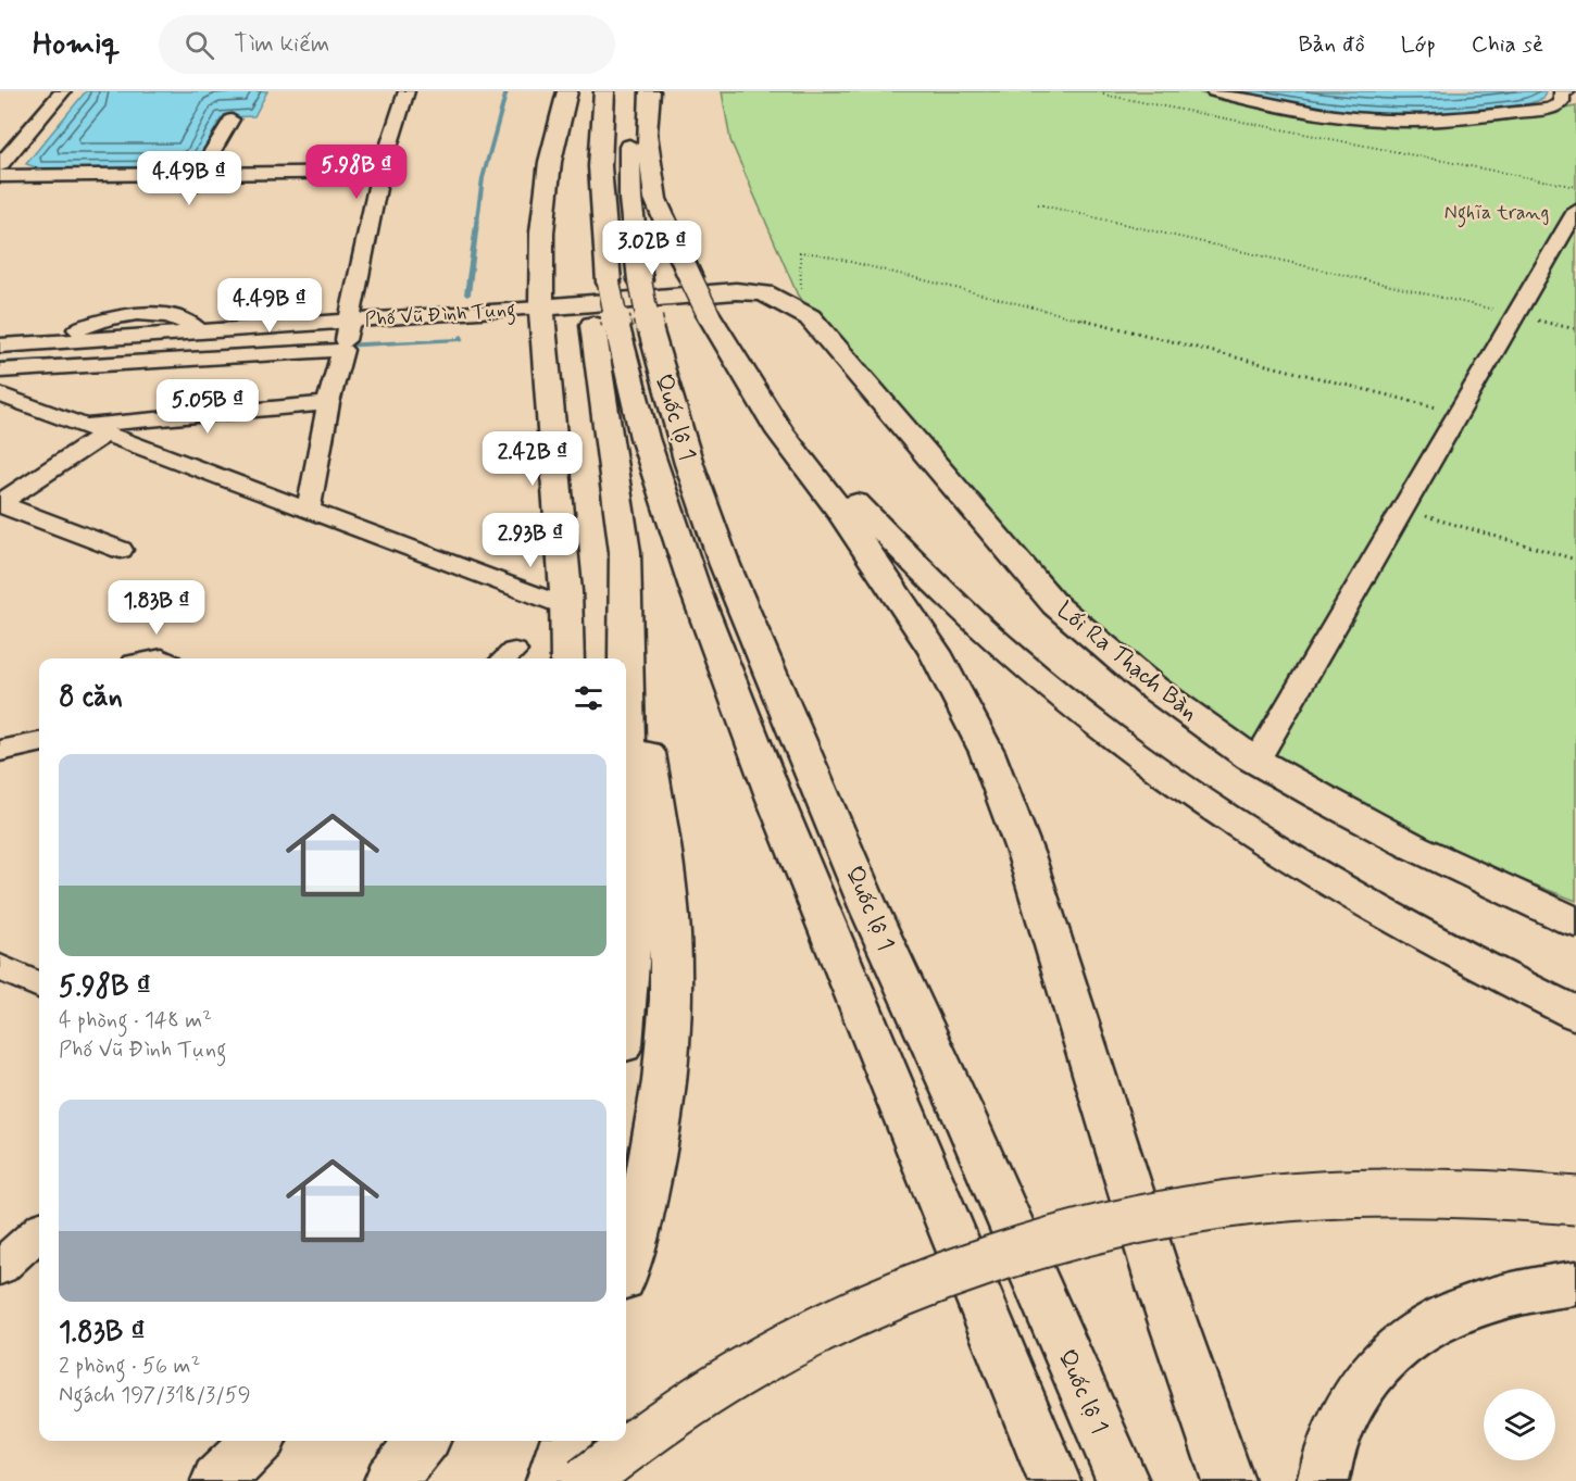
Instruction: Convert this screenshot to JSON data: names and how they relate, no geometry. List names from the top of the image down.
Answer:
{
  "streets": {
    "main road": ["Phố Vũ Đình Tụng", "Quốc lộ 1", "Lối Ra Thạch Bàn"]
  },
  "crossings": [
    ["Phố Vũ Đình Tụng", "Lối Ra Thạch Bàn"]
  ],
  "parks": ["Nghĩa trang"],
  "page": {
    "header": "Homiq",
    "search": "Tìm kiếm",
    "nav": ["Bản đồ", "Lớp", "Chia sẻ"],
    "price": [
      "5.98B ₫",
      "4.49B ₫",
      "3.02B ₫",
      "4.49B ₫",
      "5.05B ₫",
      "2.42B ₫",
      "2.93B ₫",
      "1.83B ₫"
    ],
    "heading": "8 căn",
    "list": [
      {
        "name": "5.98B ₫",
        "note": "4 phòng · 148 m² · Phố Vũ Đình Tụng"
      },
      {
        "name": "1.83B ₫",
        "note": "2 phòng · 56 m² · Ngách 197/318/3/59"
      }
    ]
  }
}
